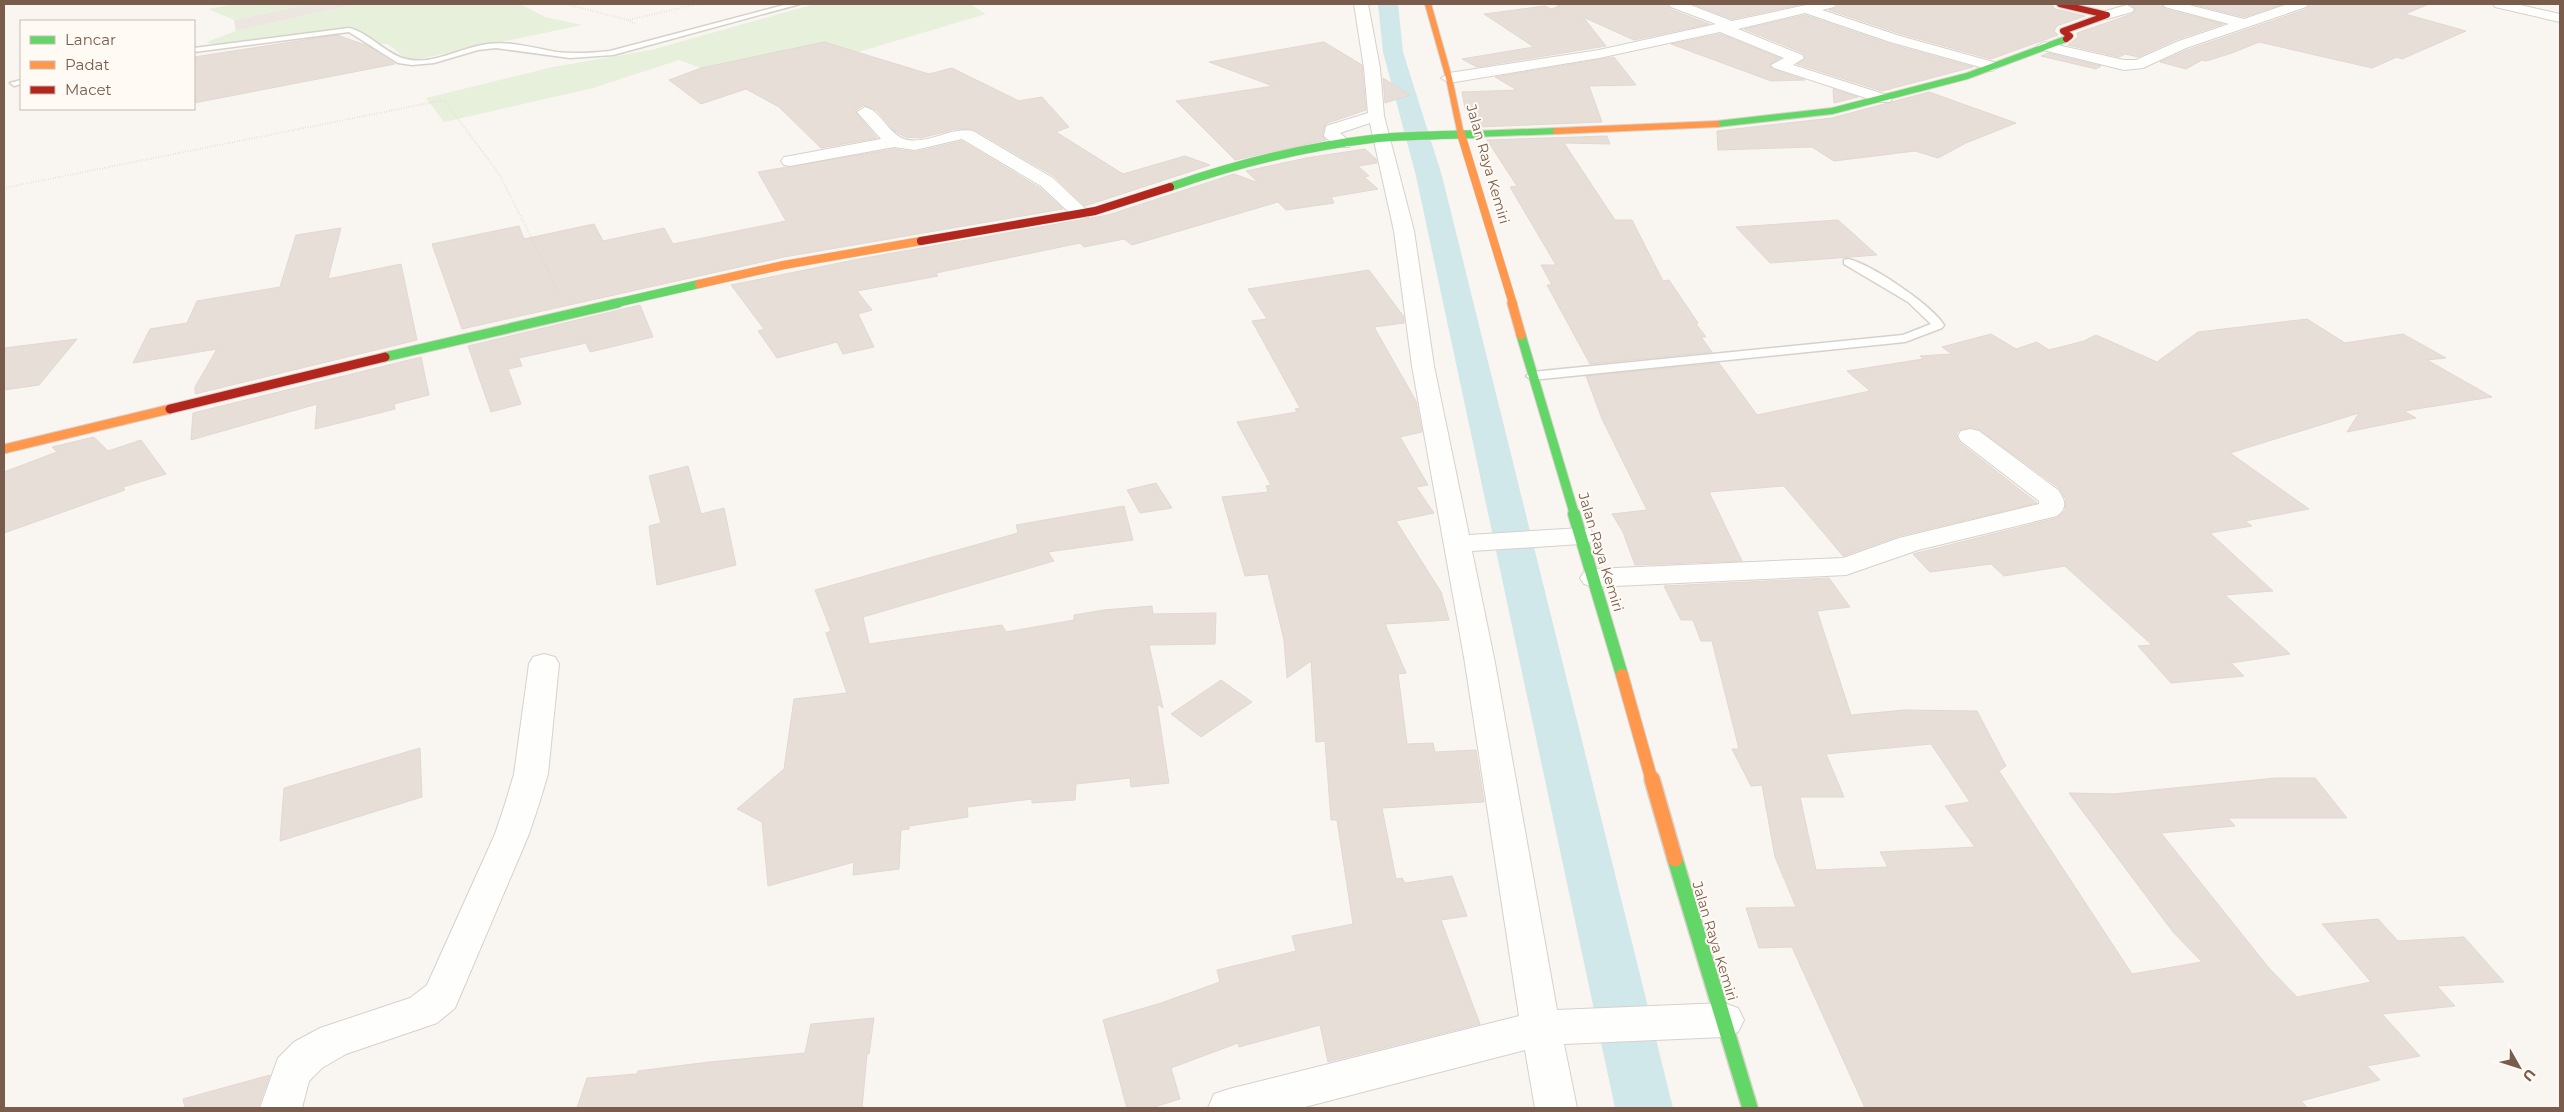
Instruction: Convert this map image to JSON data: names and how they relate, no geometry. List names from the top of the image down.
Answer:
{
  "streets": {
    "street": ["Jalan Raya Kemiri"]
  },
  "legend": ["Lancar", "Padat", "Macet"],
  "north": "bottom right"
}
